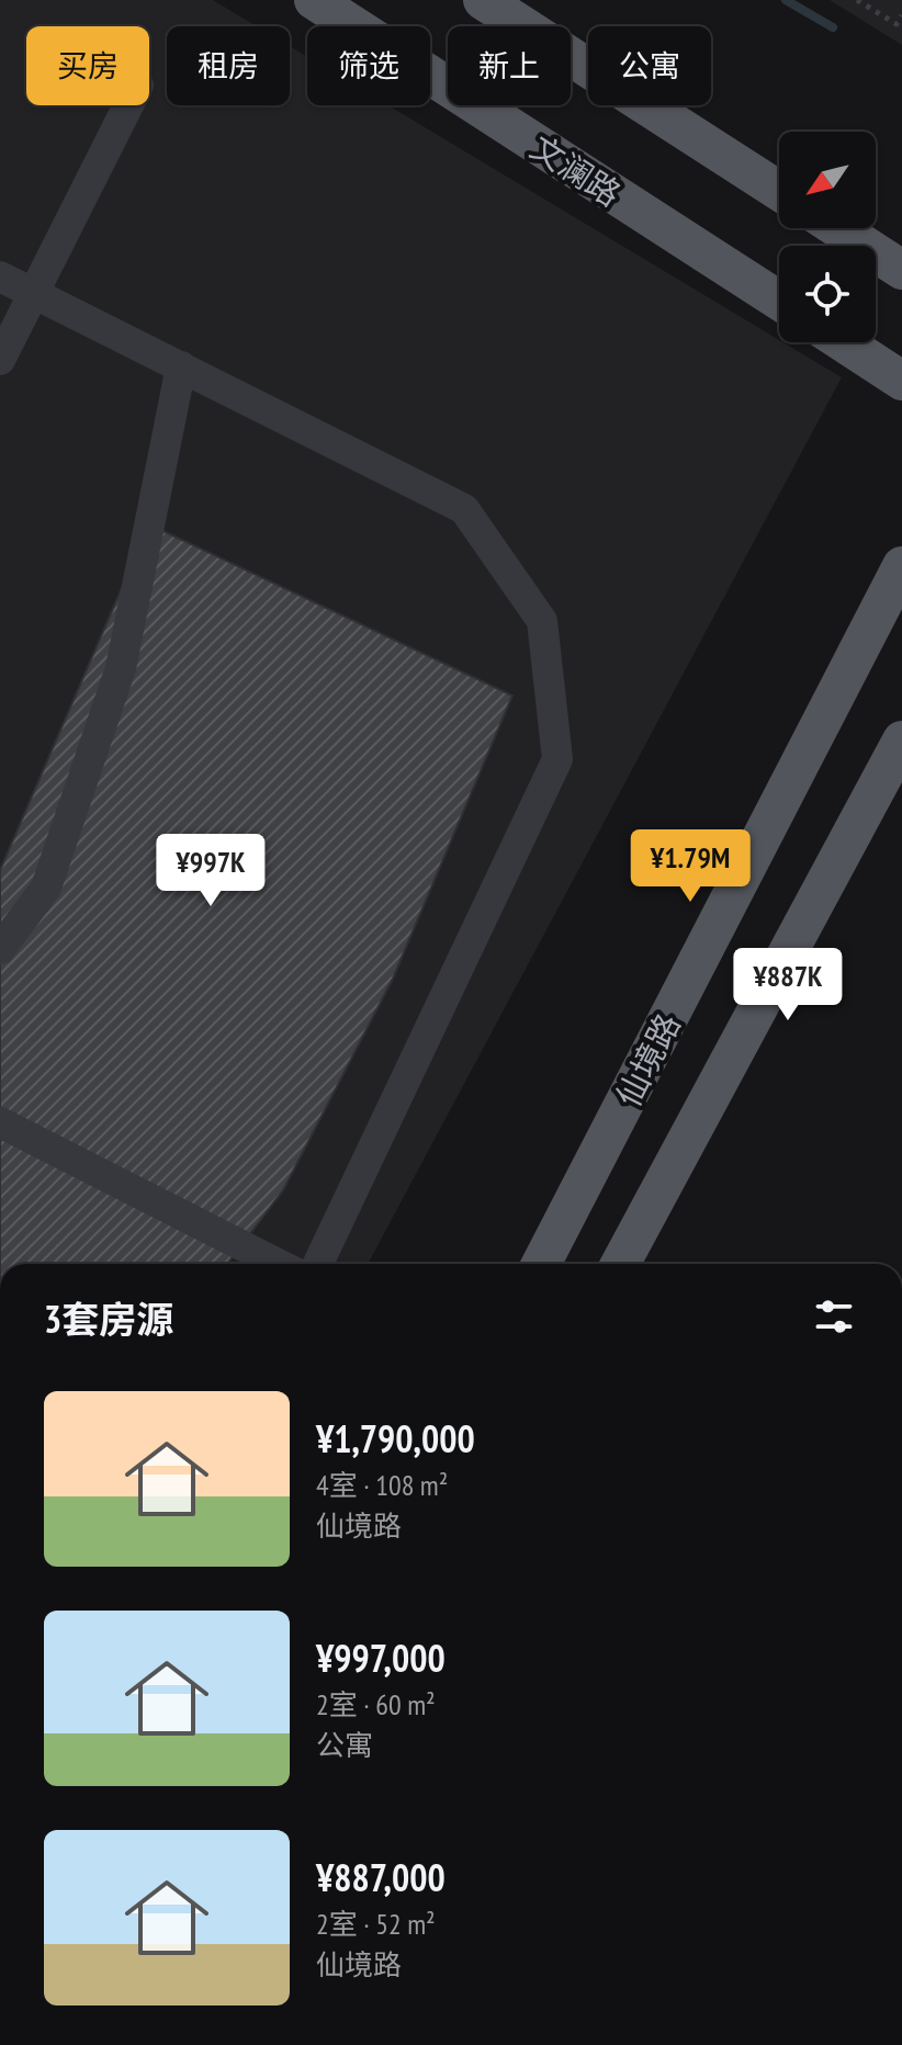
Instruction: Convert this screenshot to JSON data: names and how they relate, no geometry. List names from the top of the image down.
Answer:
{
  "streets": {
    "main road": ["文澜路", "仙境路"]
  },
  "north": "bottom left",
  "page": {
    "chip": [
      "买房",
      "租房",
      "筛选",
      "新上",
      "公寓"
    ],
    "price": ["¥1.79M", "¥997K", "¥887K"],
    "heading": "3套房源",
    "list": [
      {
        "name": "¥1,790,000",
        "note": "4室 · 108 m² · 仙境路"
      },
      {
        "name": "¥997,000",
        "note": "2室 · 60 m² · 公寓"
      },
      {
        "name": "¥887,000",
        "note": "2室 · 52 m² · 仙境路"
      }
    ]
  }
}
